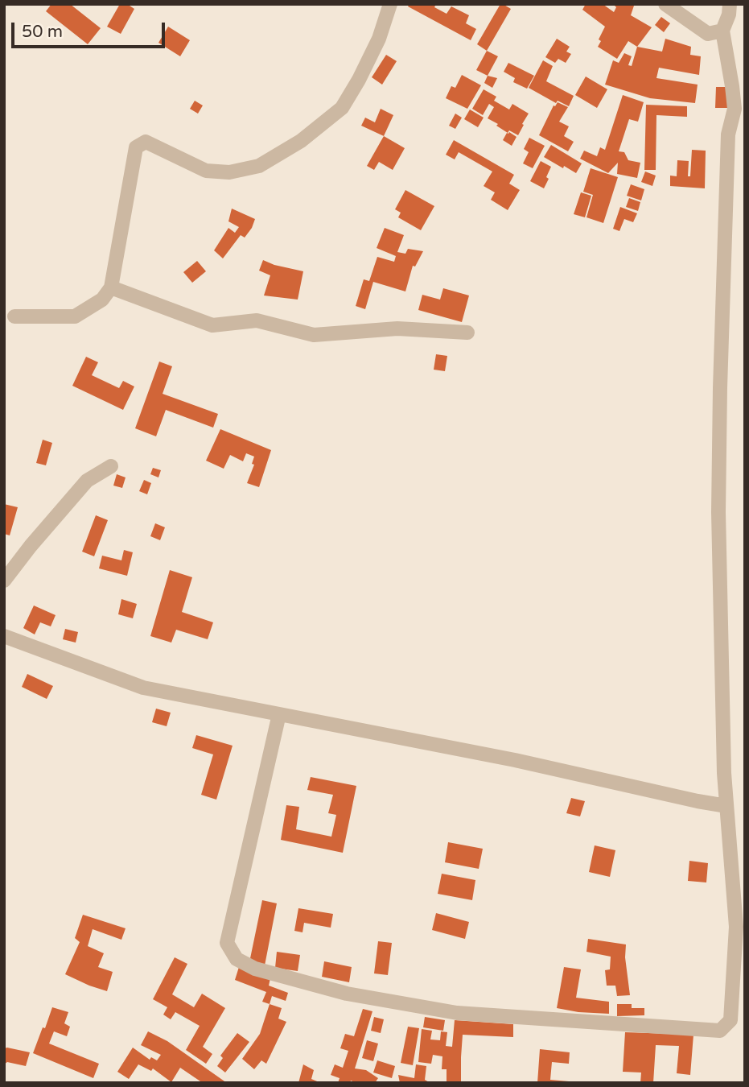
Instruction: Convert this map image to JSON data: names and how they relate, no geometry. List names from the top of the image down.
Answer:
{
  "scale_bar": "50 m"
}
